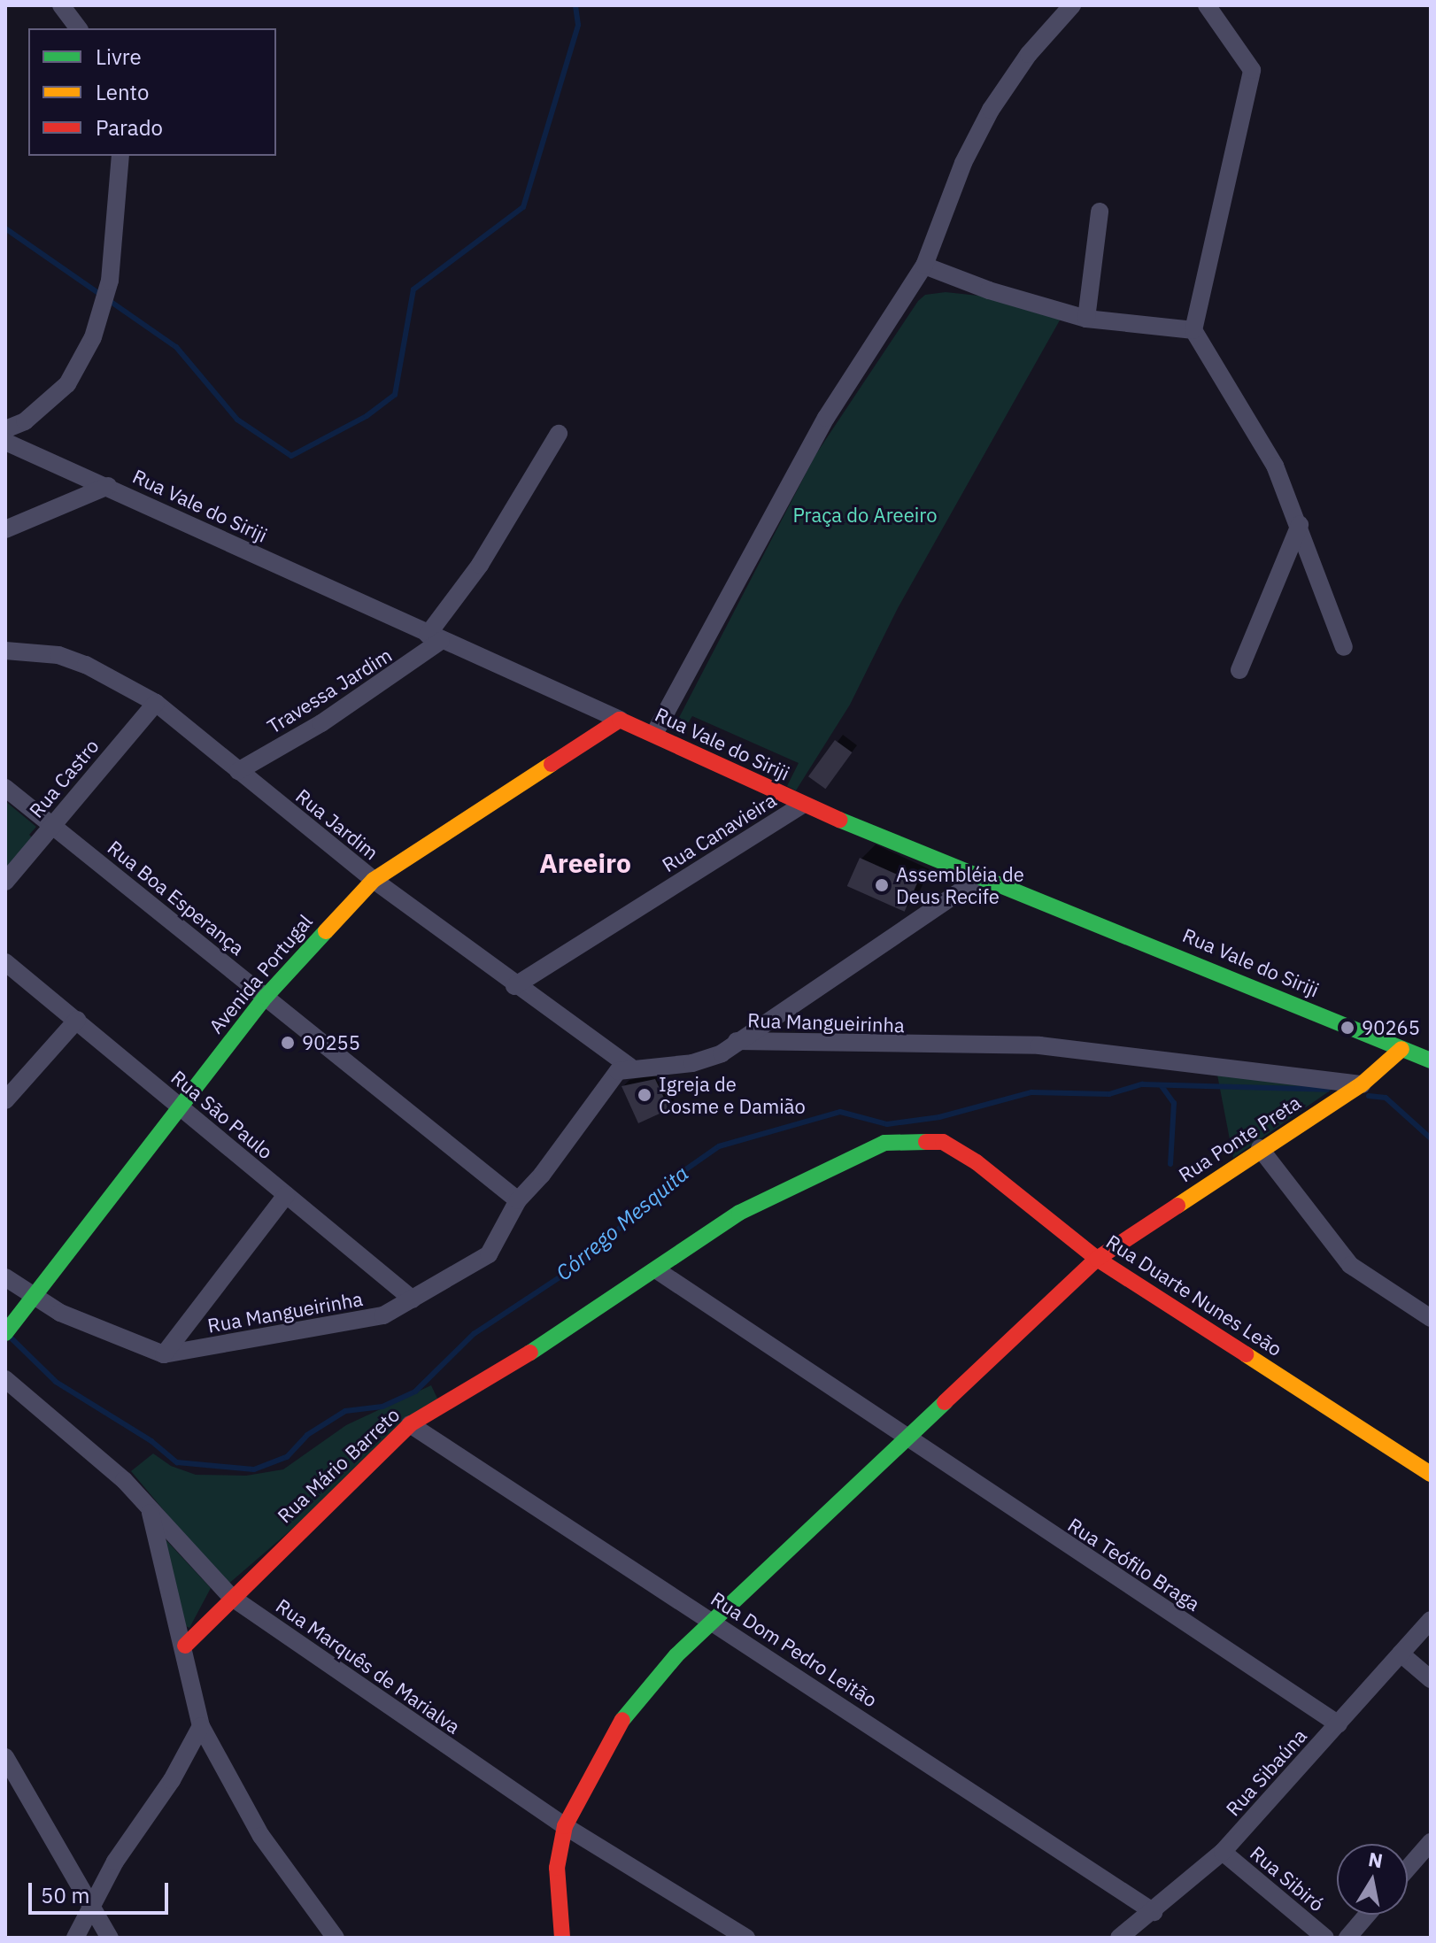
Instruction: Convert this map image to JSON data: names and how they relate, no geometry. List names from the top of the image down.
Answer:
{
  "streets": {
    "street": [
      "Rua Vale do Siriji",
      "Travessa Jardim",
      "Rua Castro",
      "Rua Jardim",
      "Rua Canavieira",
      "Rua Boa Esperança",
      "Avenida Portugal",
      "Rua Mangueirinha",
      "Rua São Paulo",
      "Rua Ponte Preta",
      "Rua Duarte Nunes Leão",
      "Rua Mário Barreto",
      "Rua Teófilo Braga",
      "Rua Dom Pedro Leitão",
      "Rua Marquês de Marialva",
      "Rua Sibaúna",
      "Rua Sibiró"
    ]
  },
  "crossings": [
    ["Rua Vale do Siriji", "Travessa Jardim"],
    ["Rua Vale do Siriji", "Rua Canavieira"],
    ["Rua Vale do Siriji", "Avenida Portugal"],
    ["Rua Vale do Siriji", "Rua Ponte Preta"],
    ["Travessa Jardim", "Rua Jardim"],
    ["Rua Castro", "Rua Jardim"],
    ["Rua Castro", "Rua Boa Esperança"],
    ["Rua Jardim", "Rua Canavieira"],
    ["Rua Jardim", "Avenida Portugal"],
    ["Rua Jardim", "Rua Mangueirinha"],
    ["Rua Boa Esperança", "Avenida Portugal"],
    ["Rua Boa Esperança", "Rua Mangueirinha"],
    ["Avenida Portugal", "Rua Mangueirinha"],
    ["Avenida Portugal", "Rua São Paulo"],
    ["Rua Mangueirinha", "Rua São Paulo"],
    ["Rua Mangueirinha", "Rua Ponte Preta"],
    ["Rua Ponte Preta", "Rua Duarte Nunes Leão"],
    ["Rua Duarte Nunes Leão", "Rua Mário Barreto"],
    ["Rua Mário Barreto", "Rua Teófilo Braga"],
    ["Rua Mário Barreto", "Rua Dom Pedro Leitão"],
    ["Rua Mário Barreto", "Rua Marquês de Marialva"],
    ["Rua Teófilo Braga", "Rua Sibaúna"],
    ["Rua Dom Pedro Leitão", "Rua Sibaúna"],
    ["Rua Sibaúna", "Rua Sibiró"]
  ],
  "districts": ["Areeiro"],
  "water": ["Córrego Mesquita"],
  "parks": ["Praça do Areeiro"],
  "places": [
    "Assembléia de Deus Recife",
    "90265",
    "90255",
    "Igreja de Cosme e Damião"
  ],
  "legend": ["Livre", "Lento", "Parado"],
  "scale_bar": "50 m",
  "north": "top"
}
